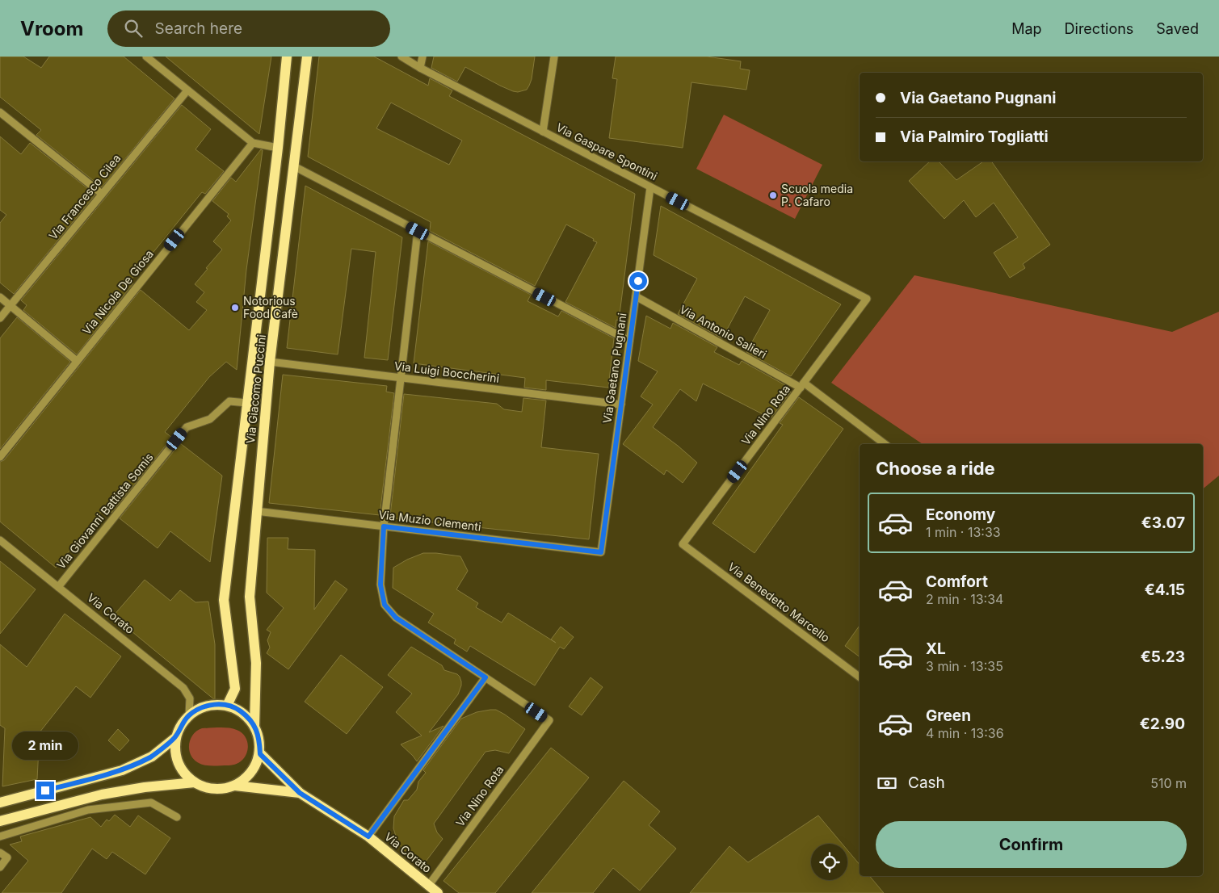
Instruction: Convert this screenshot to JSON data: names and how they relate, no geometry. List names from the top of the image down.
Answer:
{
  "streets": {
    "main road": ["Via Giacomo Puccini", "Via Corato"],
    "street": [
      "Via Gaspare Spontini",
      "Via Francesco Cilea",
      "Via Nicola De Giosa",
      "Via Antonio Salieri",
      "Via Gaetano Pugnani",
      "Via Luigi Boccherini",
      "Via Nino Rota",
      "Via Giovanni Battista Somis",
      "Via Muzio Clementi",
      "Via Benedetto Marcello"
    ]
  },
  "crossings": [
    ["Via Gaspare Spontini", "Via Gaetano Pugnani"],
    ["Via Gaspare Spontini", "Via Nino Rota"],
    ["Via Antonio Salieri", "Via Gaetano Pugnani"],
    ["Via Antonio Salieri", "Via Nino Rota"],
    ["Via Gaetano Pugnani", "Via Luigi Boccherini"],
    ["Via Gaetano Pugnani", "Via Muzio Clementi"],
    ["Via Luigi Boccherini", "Via Giacomo Puccini"],
    ["Via Giacomo Puccini", "Via Giovanni Battista Somis"],
    ["Via Giacomo Puccini", "Via Muzio Clementi"],
    ["Via Giacomo Puccini", "Via Corato"],
    ["Via Nino Rota", "Via Benedetto Marcello"],
    ["Via Nino Rota", "Via Corato"],
    ["Via Giovanni Battista Somis", "Via Corato"]
  ],
  "places": ["Scuola media P. Cafaro", "Notorious Food Cafè"],
  "page": {
    "header": "Vroom",
    "search": "Search here",
    "nav": ["Map", "Directions", "Saved"],
    "banner": ["Via Gaetano Pugnani", "Via Palmiro Togliatti"],
    "heading": "Choose a ride",
    "list": [
      {
        "name": "Economy",
        "note": "1 min · 13:33",
        "value": "€3.07"
      },
      {
        "name": "Comfort",
        "note": "2 min · 13:34",
        "value": "€4.15"
      },
      {
        "name": "XL",
        "note": "3 min · 13:35",
        "value": "€5.23"
      },
      {
        "name": "Green",
        "note": "4 min · 13:36",
        "value": "€2.90"
      }
    ],
    "bubble": "2 min",
    "pay": ["Cash", "510 m"],
    "buttons": "Confirm"
  }
}
